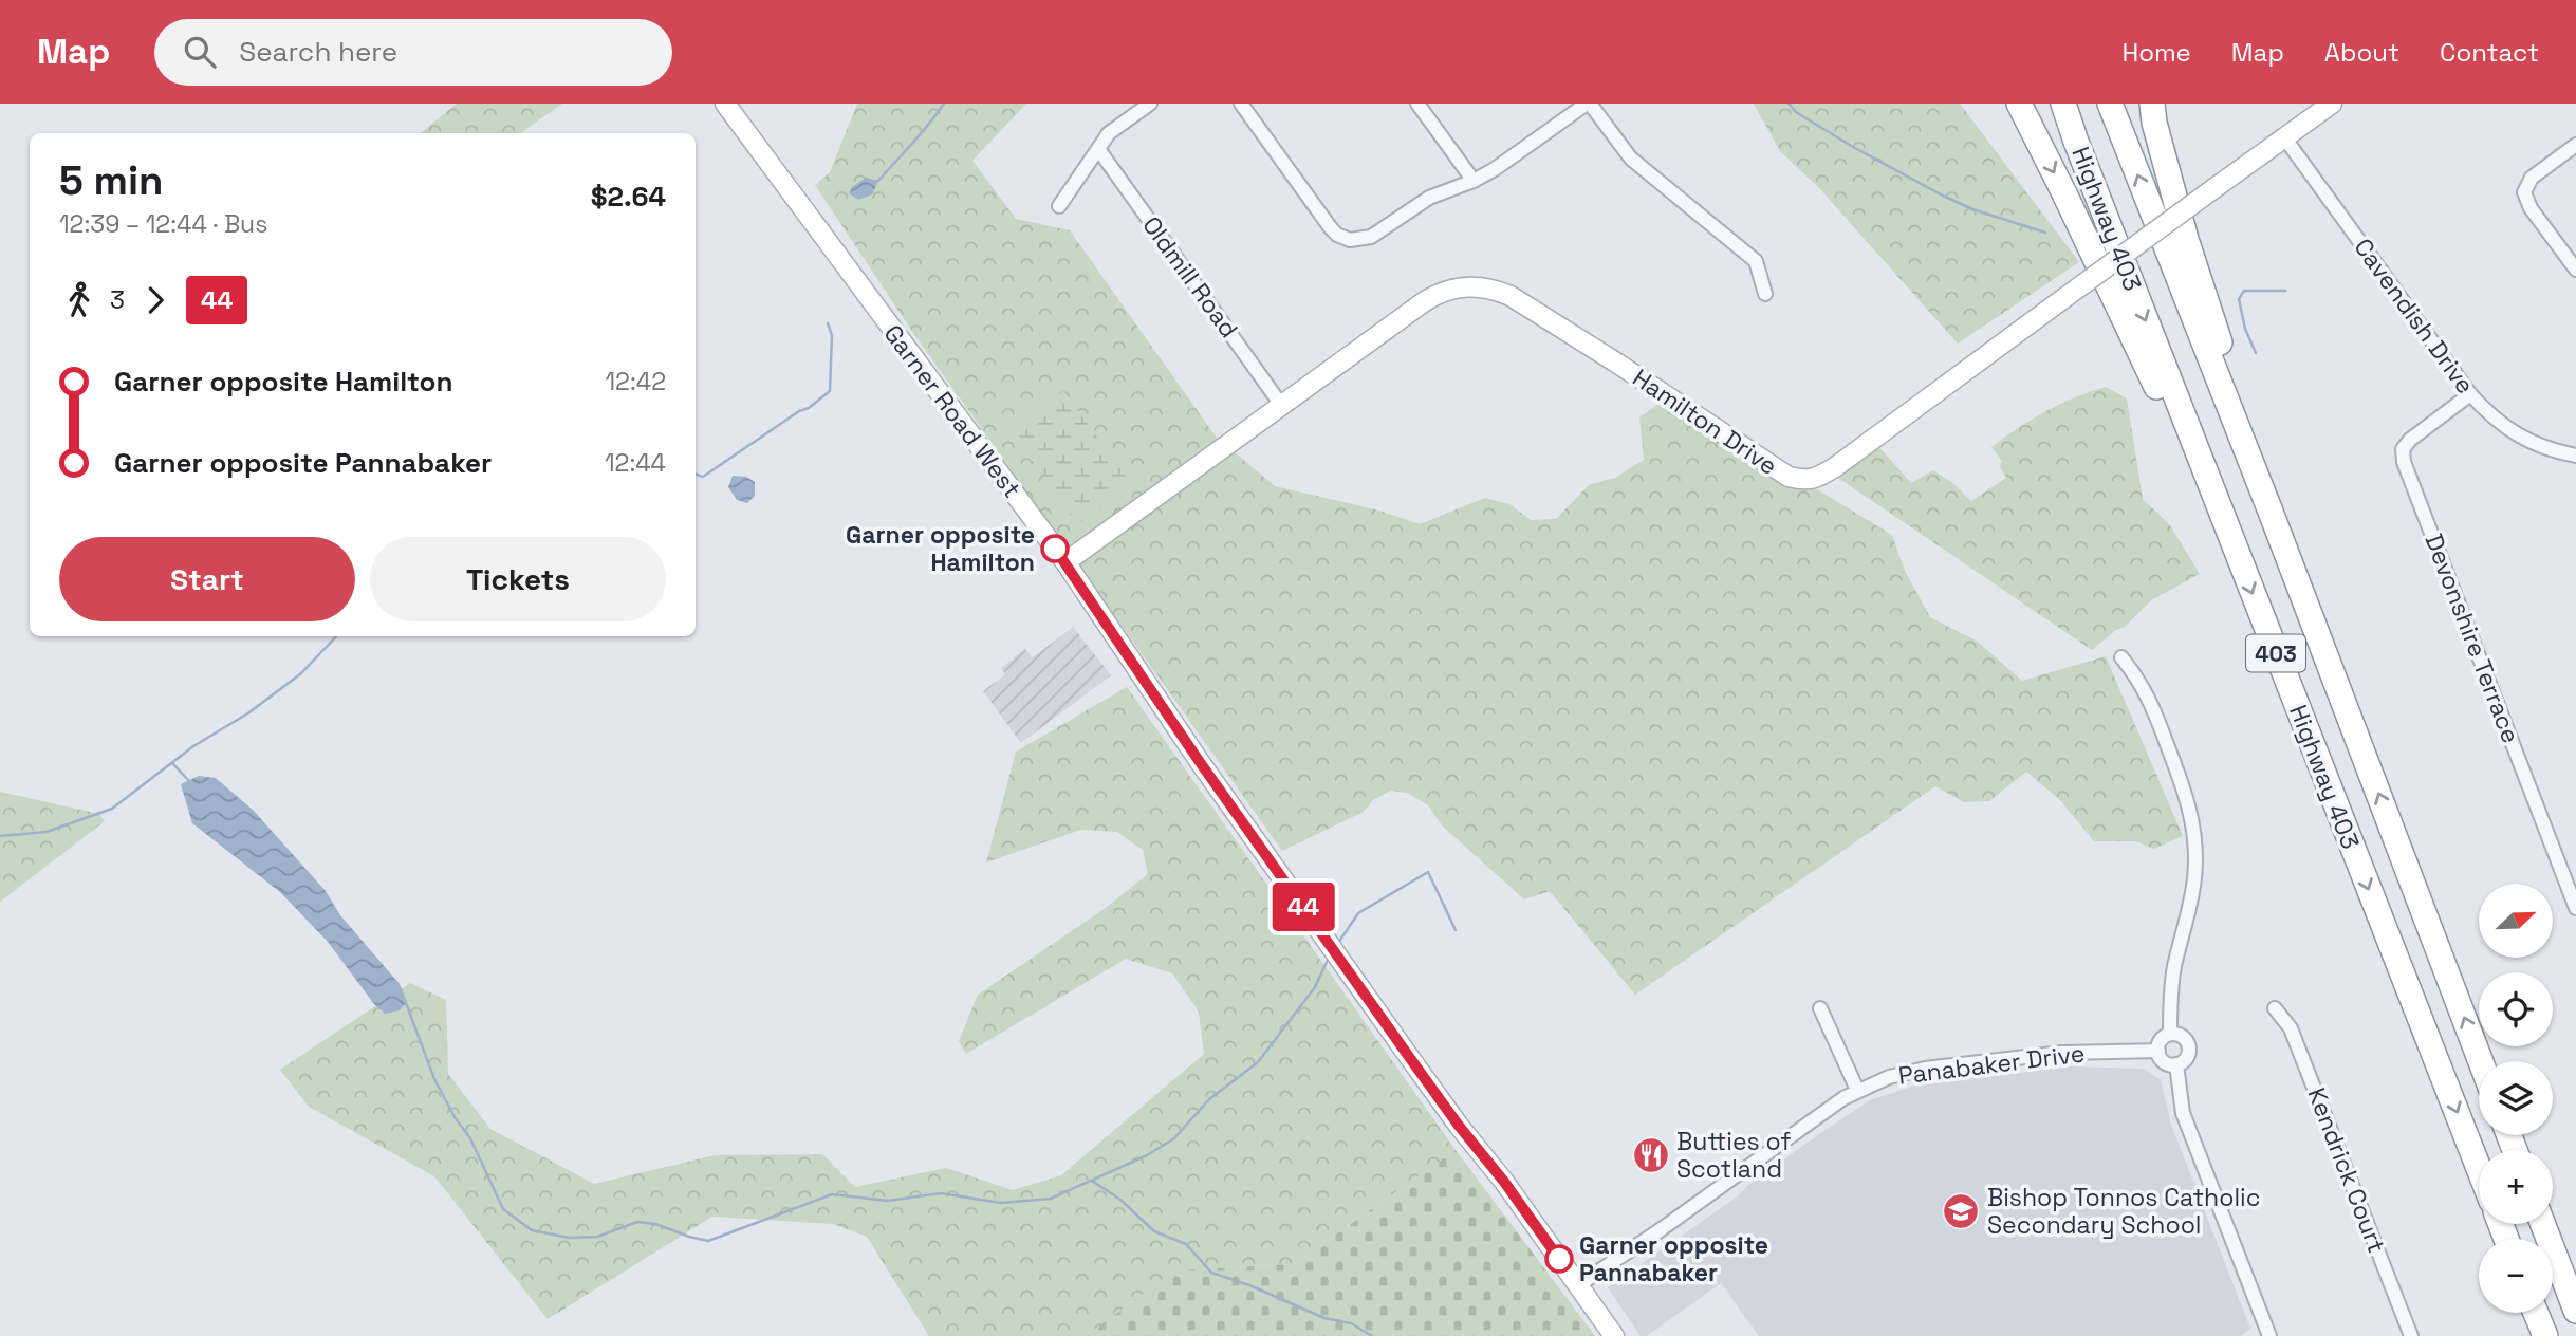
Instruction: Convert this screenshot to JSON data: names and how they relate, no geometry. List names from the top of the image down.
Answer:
{
  "streets": {
    "highway": ["Highway 403", "403"],
    "street": [
      "Oldmill Road",
      "Cavendish Drive",
      "Garner Road West",
      "Hamilton Drive",
      "Devonshire Terrace",
      "Panabaker Drive",
      "Kendrick Court"
    ]
  },
  "crossings": [
    ["Oldmill Road", "Hamilton Drive"],
    ["Cavendish Drive", "Hamilton Drive"],
    ["Cavendish Drive", "Devonshire Terrace"],
    ["Garner Road West", "Hamilton Drive"],
    ["Garner Road West", "Panabaker Drive"]
  ],
  "places": {
    "other": ["Garner opposite Hamilton", "Garner opposite Pannabaker"],
    "restaurant": ["Butties of Scotland"],
    "school or university": ["Bishop Tonnos Catholic Secondary School"]
  },
  "lines": ["bus line 44"],
  "north": "top right",
  "page": {
    "header": "Map",
    "search": "Search here",
    "nav": [
      "Home",
      "Map",
      "About",
      "Contact"
    ],
    "on_map": "44",
    "heading": ["5 min", "12:39 – 12:44 · Bus", "$2.64"],
    "legs": ["3", "44"],
    "list": [
      {
        "name": "Garner opposite Hamilton",
        "value": "12:42"
      },
      {
        "name": "Garner opposite Pannabaker",
        "value": "12:44"
      }
    ],
    "buttons": ["Start", "Tickets"],
    "map_buttons": ["+", "−"]
  }
}
